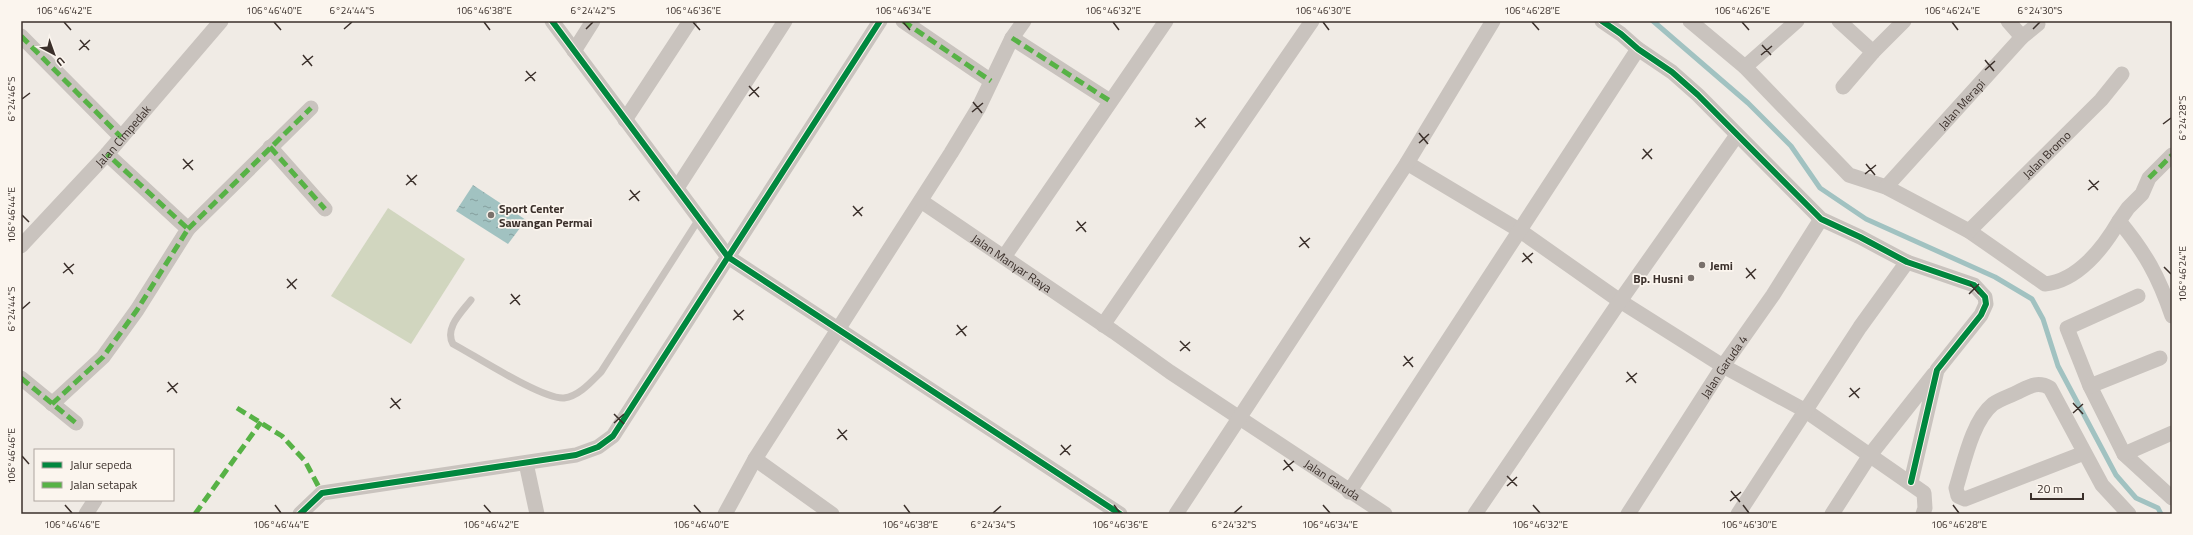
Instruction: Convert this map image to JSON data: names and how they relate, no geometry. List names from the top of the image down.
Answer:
{
  "streets": {
    "street": [
      "Jalan Merapi",
      "Jalan Cimpedak",
      "Jalan Bromo",
      "Jalan Manyar Raya",
      "Jalan Garuda 4",
      "Jalan Garuda"
    ]
  },
  "crossings": [
    ["Jalan Manyar Raya", "Jalan Garuda"]
  ],
  "places": ["Sport Center Sawangan Permai", "Jemi", "Bp. Husni"],
  "legend": ["Jalur sepeda", "Jalan setapak"],
  "scale_bar": "20 m",
  "north": "bottom right",
  "coordinates": [
    "106°46'42\"E",
    "106°46'40\"E",
    "6°24'44\"S",
    "106°46'38\"E",
    "6°24'42\"S",
    "106°46'36\"E",
    "106°46'34\"E",
    "106°46'32\"E",
    "106°46'30\"E",
    "106°46'28\"E",
    "106°46'26\"E",
    "106°46'24\"E",
    "6°24'30\"S",
    "6°24'46\"S",
    "6°24'28\"S",
    "106°46'44\"E",
    "106°46'46\"E",
    "6°24'34\"S",
    "6°24'32\"S"
  ]
}
